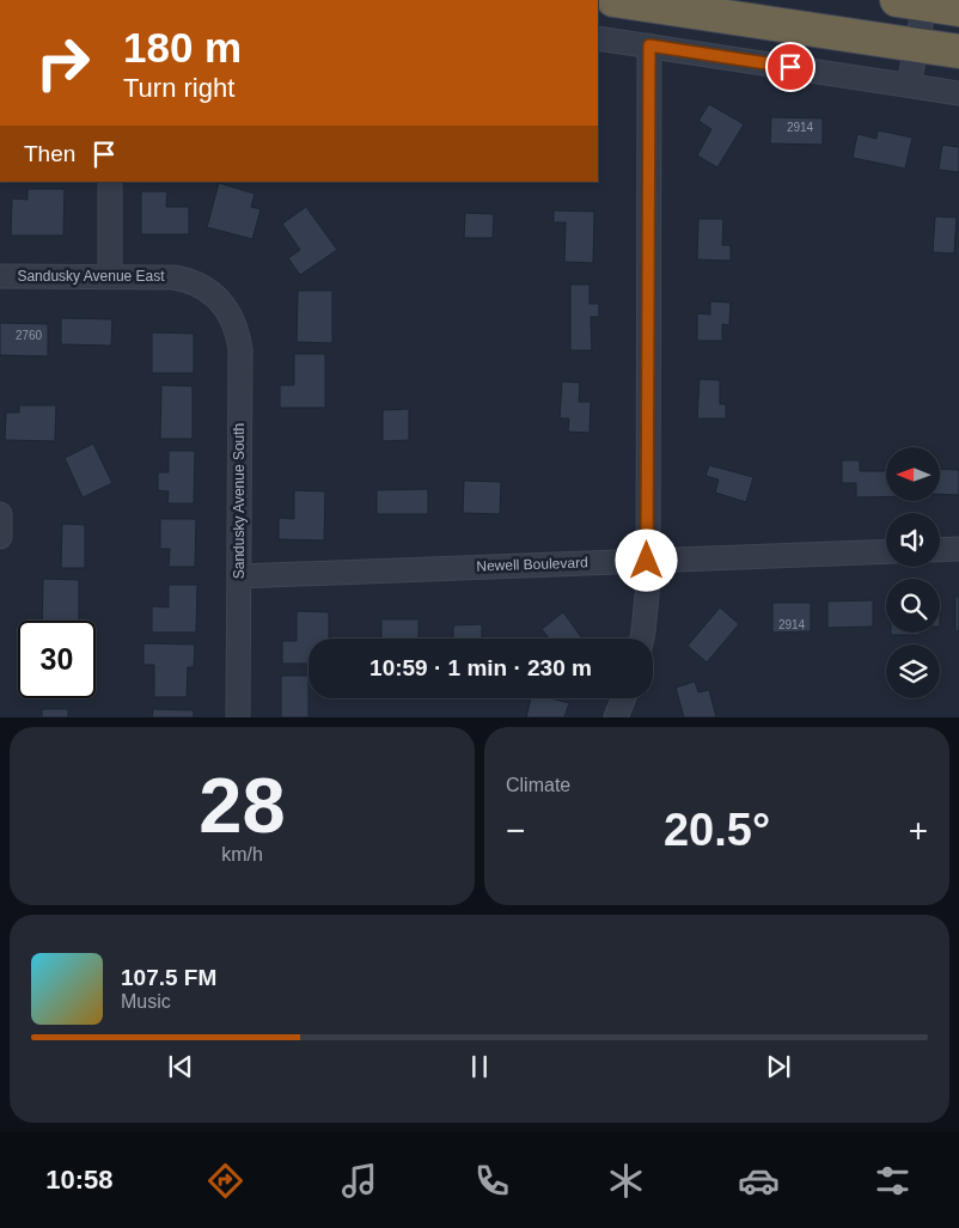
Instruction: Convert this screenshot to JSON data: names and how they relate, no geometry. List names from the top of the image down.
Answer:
{
  "streets": {
    "street": ["Sandusky Avenue East", "Sandusky Avenue South", "Newell Boulevard"]
  },
  "crossings": [
    ["Sandusky Avenue East", "Sandusky Avenue South"],
    ["Sandusky Avenue South", "Newell Boulevard"]
  ],
  "house_numbers": ["2914", "2760", "2914"],
  "north": "left",
  "page": {
    "turn": ["180 m", "Turn right"],
    "then": "Then",
    "limit": "30",
    "trip": "10:59 · 1 min · 230 m",
    "tile": [
      ["28", "km/h"],
      "Climate"
    ],
    "heat": ["−", "20.5°", "+"],
    "song": ["107.5 FM", "Music"],
    "tabs": "10:58"
  }
}
